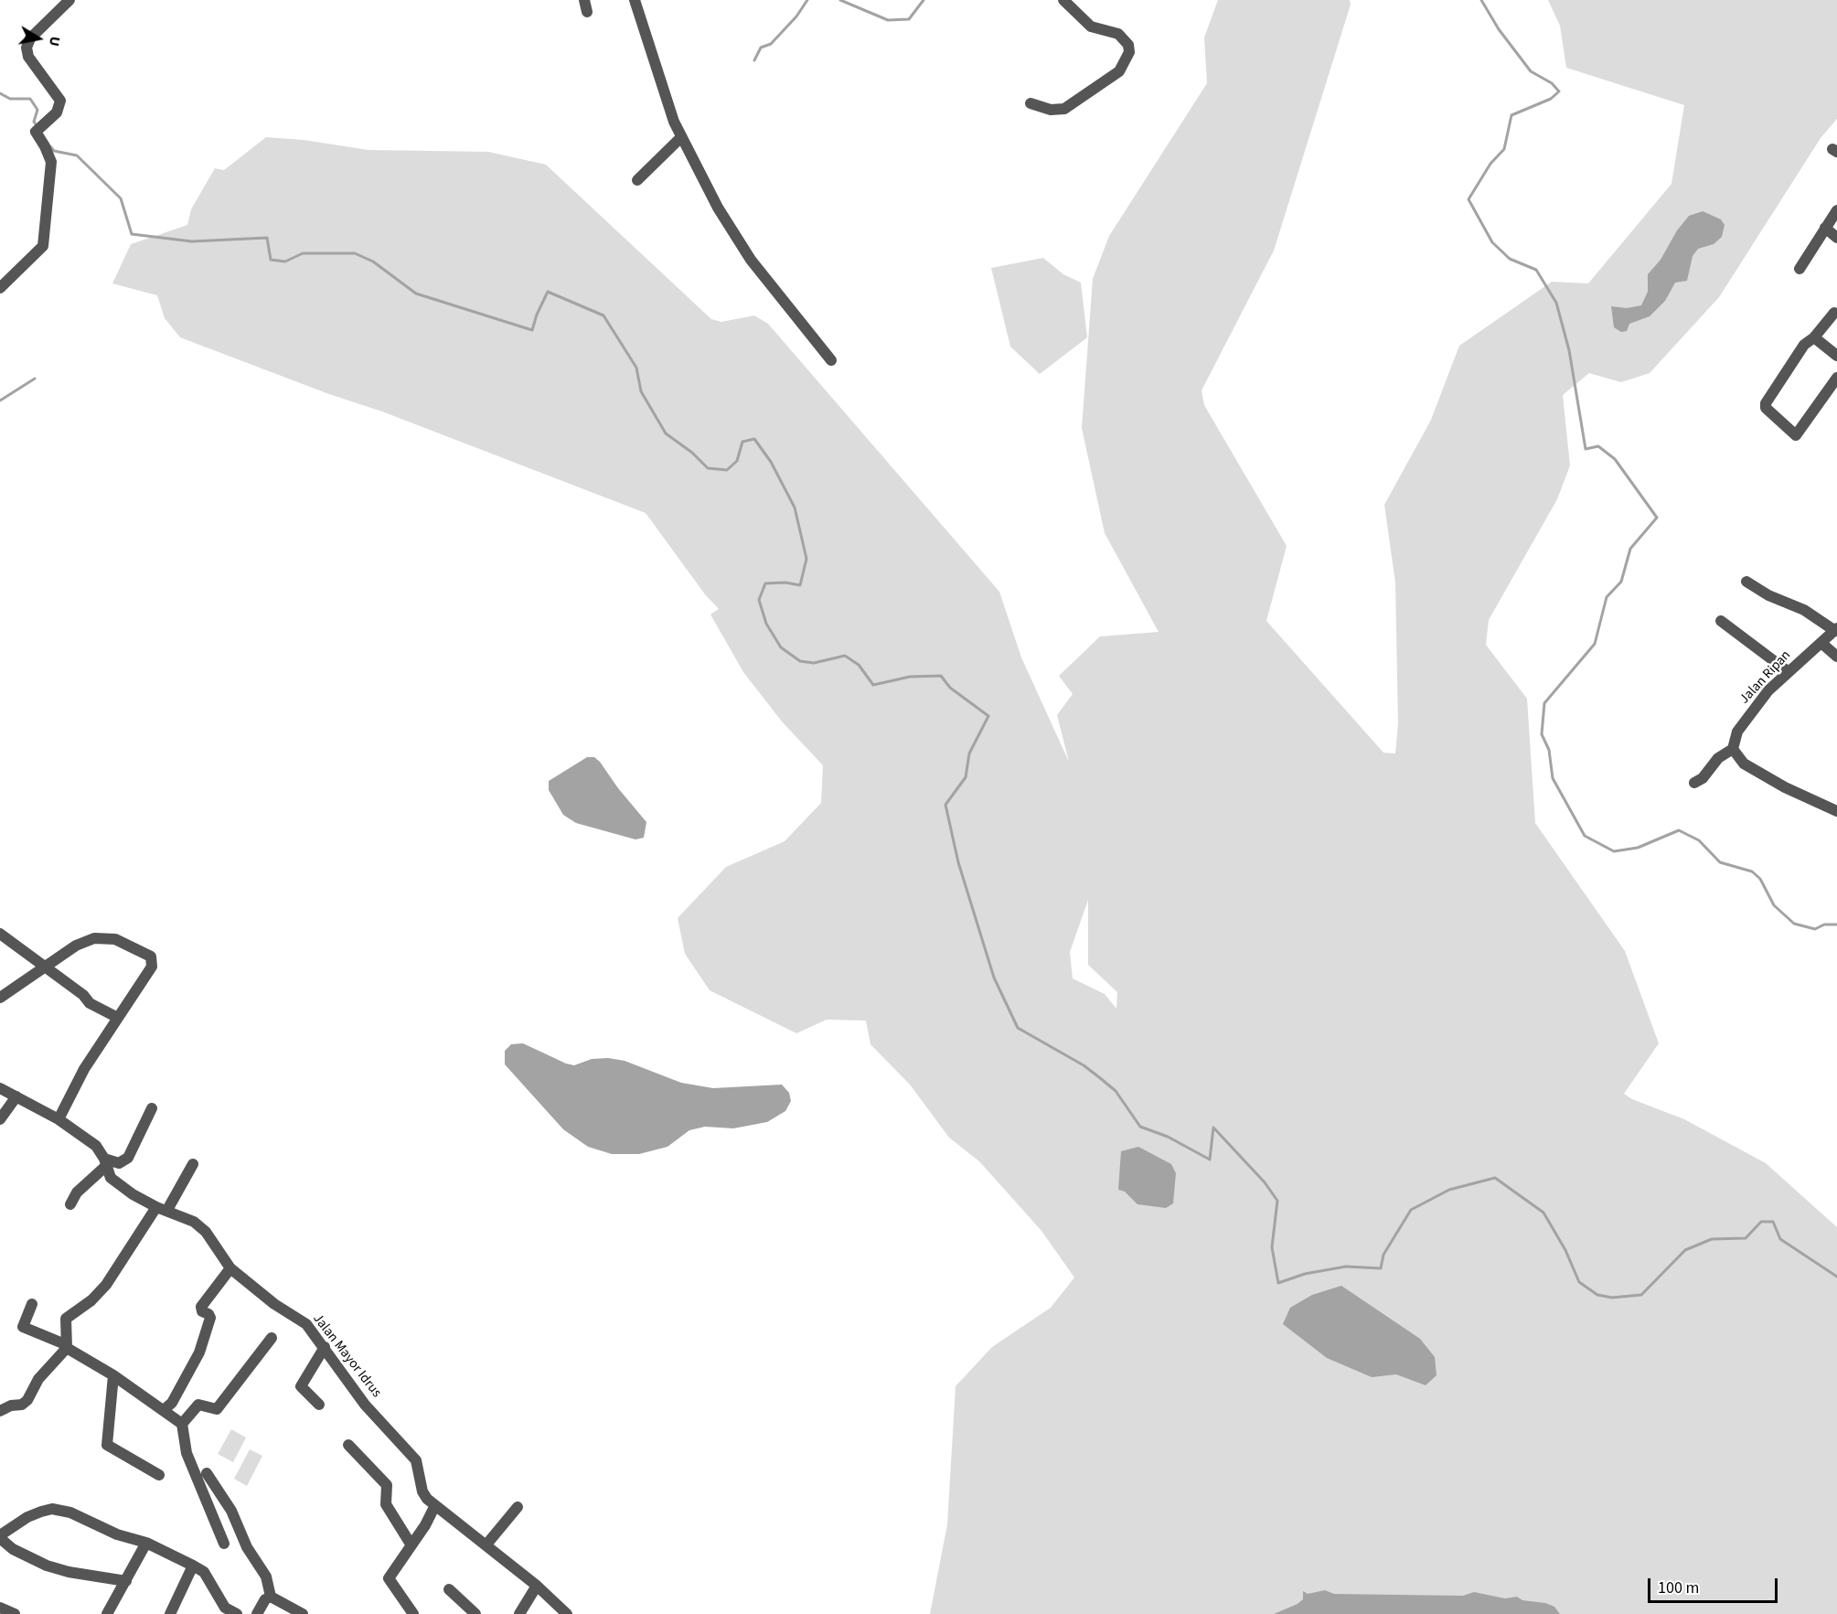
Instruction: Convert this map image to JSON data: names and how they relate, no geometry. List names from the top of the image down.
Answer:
{
  "streets": {
    "street": ["Jalan Ripan", "Jalan Mayor Idrus"]
  },
  "scale_bar": "100 m",
  "north": "right"
}
